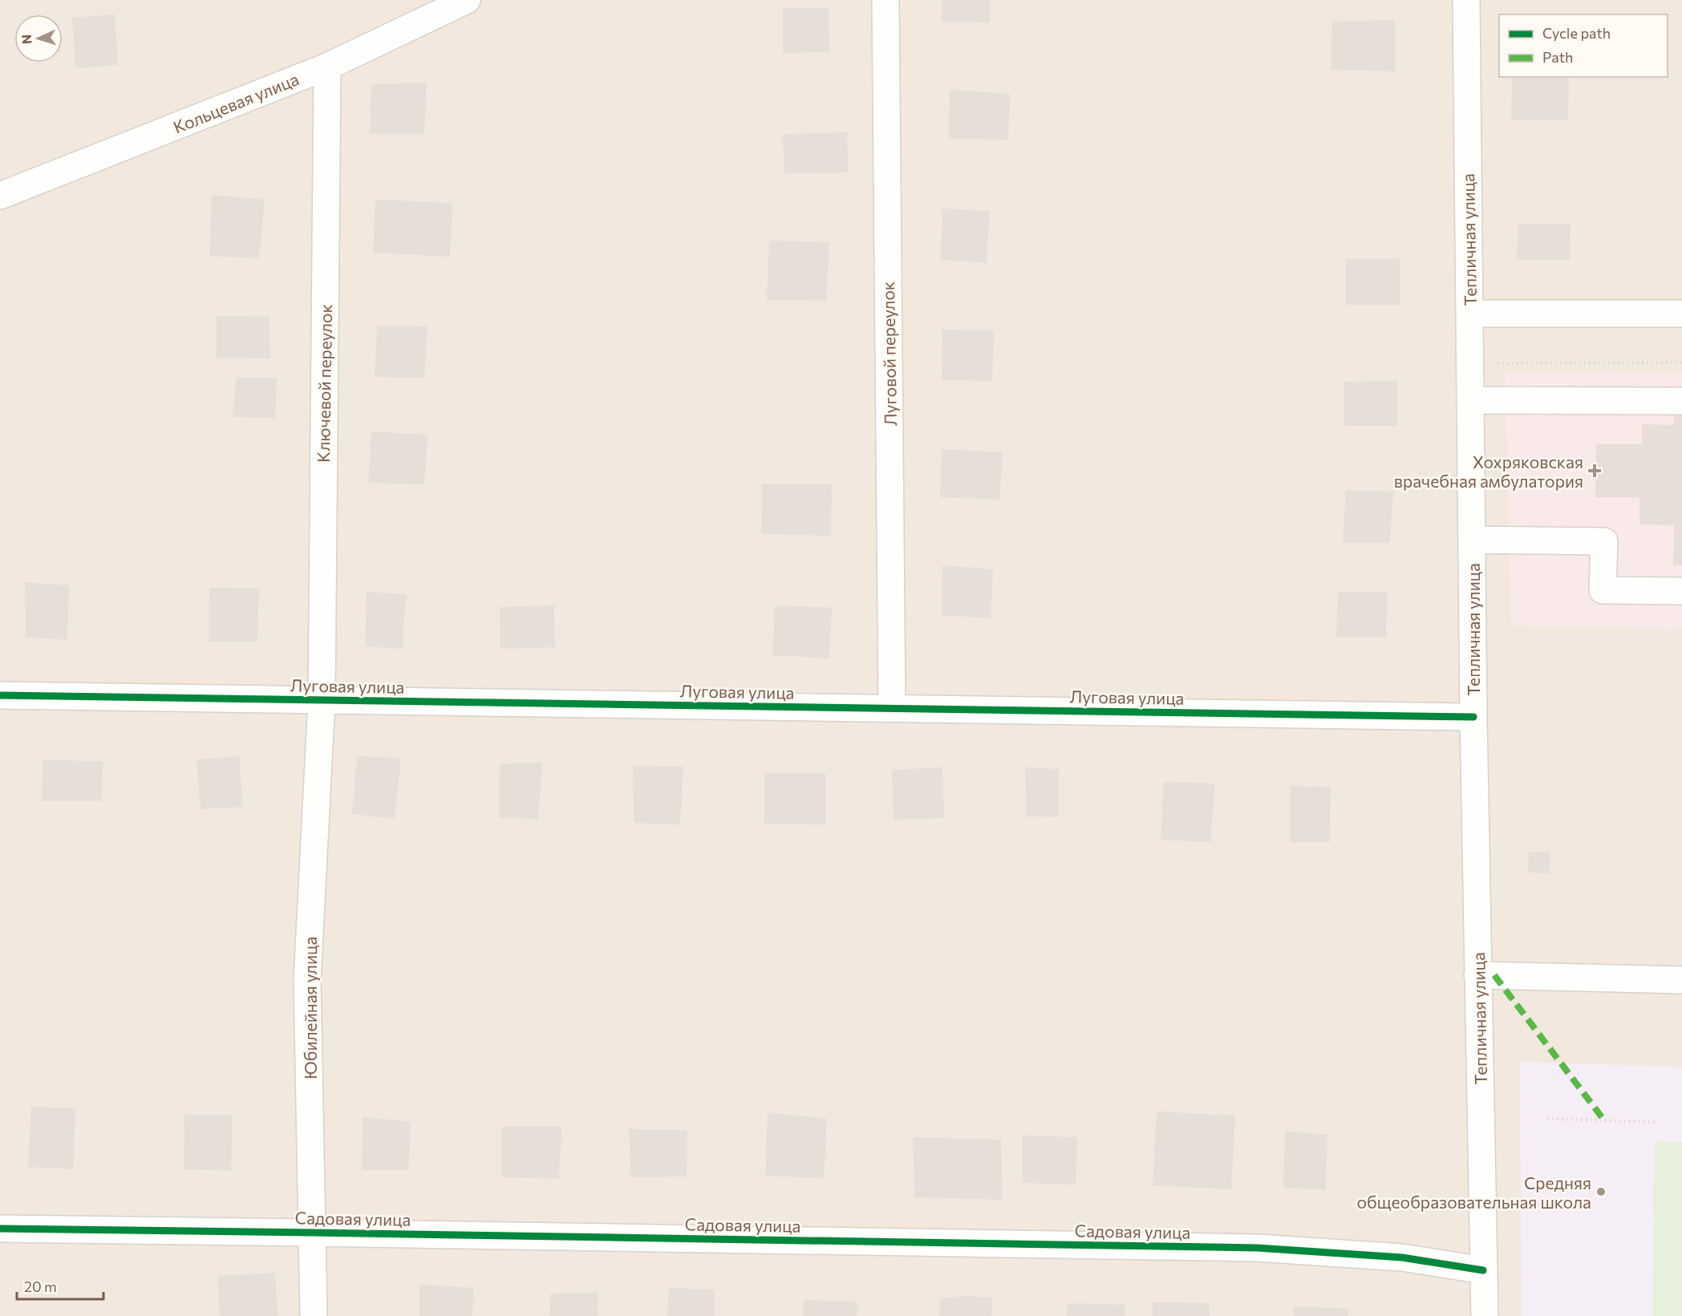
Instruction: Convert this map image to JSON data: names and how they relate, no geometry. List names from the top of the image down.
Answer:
{
  "streets": {
    "street": [
      "Кольцевая улица",
      "Тепличная улица",
      "Луговой переулок",
      "Ключевой переулок",
      "Луговая улица",
      "Юбилейная улица",
      "Садовая улица"
    ]
  },
  "crossings": [
    ["Кольцевая улица", "Ключевой переулок"],
    ["Тепличная улица", "Луговая улица"],
    ["Тепличная улица", "Садовая улица"],
    ["Луговой переулок", "Луговая улица"],
    ["Ключевой переулок", "Луговая улица"],
    ["Ключевой переулок", "Юбилейная улица"],
    ["Луговая улица", "Юбилейная улица"],
    ["Юбилейная улица", "Садовая улица"]
  ],
  "places": {
    "health": ["Хохряковская врачебная амбулатория"],
    "other": ["Средняя общеобразовательная школа"]
  },
  "legend": ["Cycle path", "Path"],
  "scale_bar": "20 m",
  "north": "left"
}
